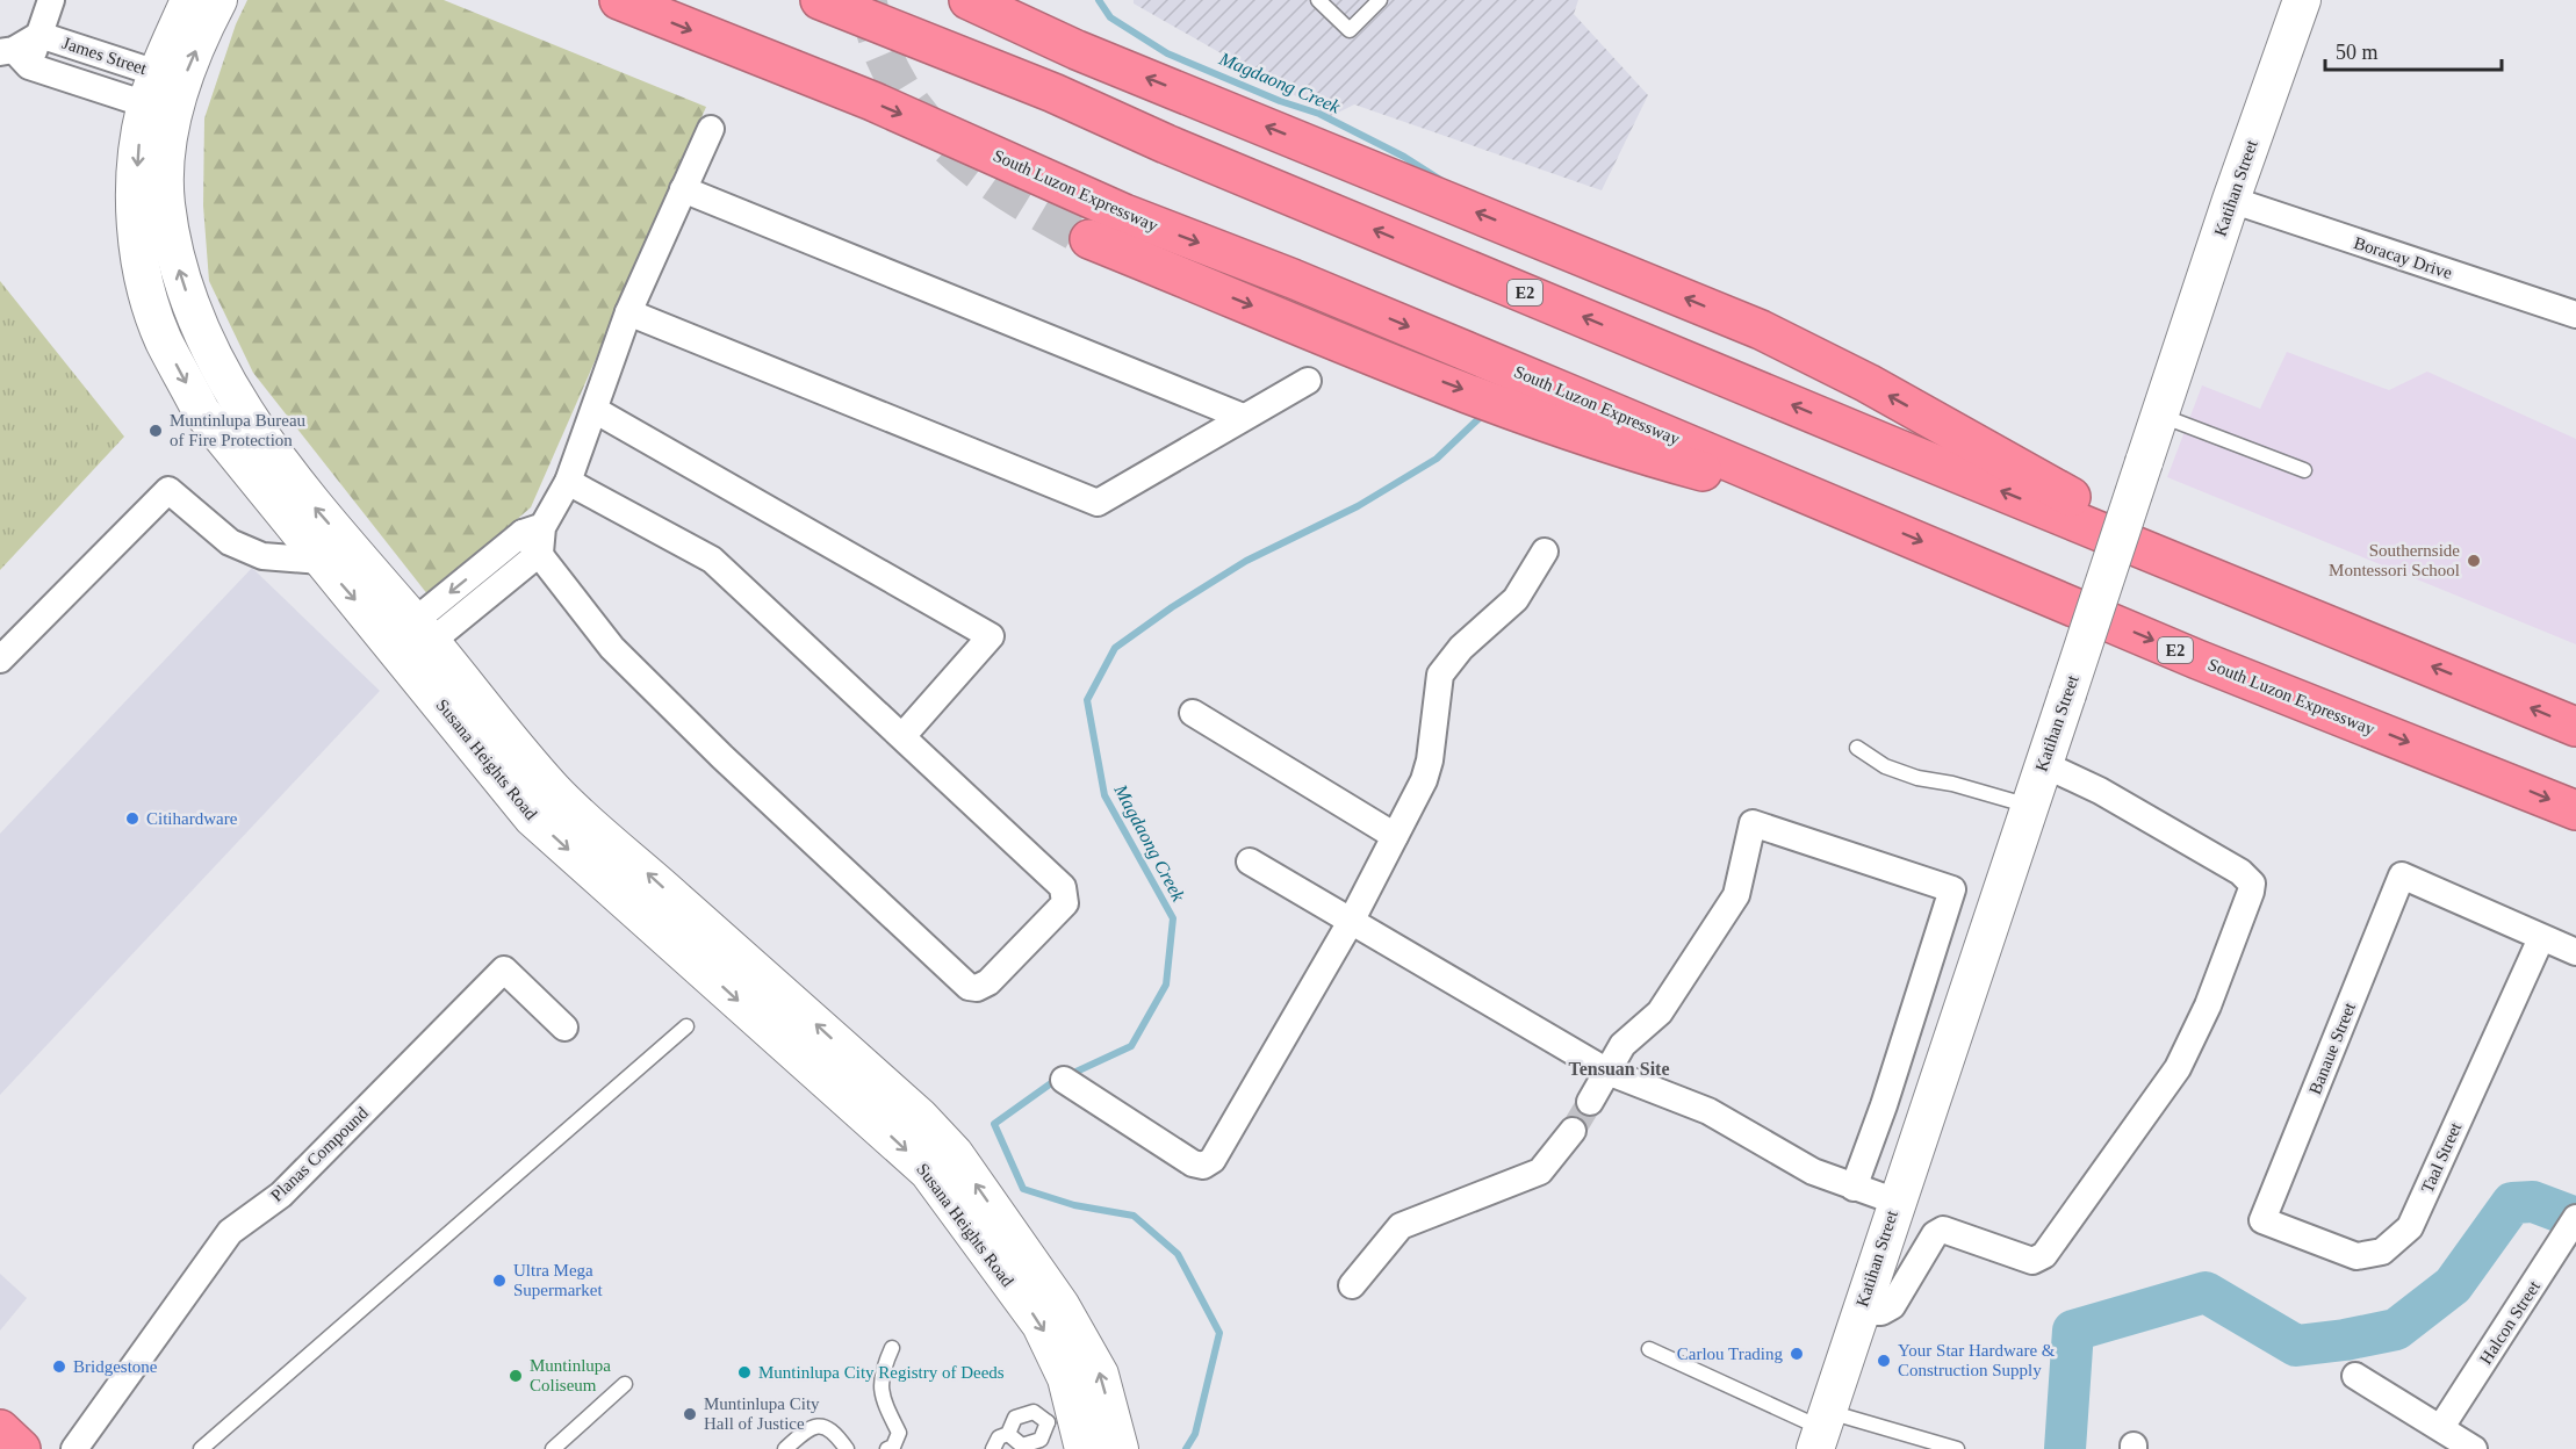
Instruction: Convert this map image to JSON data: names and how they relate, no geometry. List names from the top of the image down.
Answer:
{
  "streets": {
    "highway": ["South Luzon Expressway", "E2"],
    "main road": ["Katihan Street", "Susana Heights Road"],
    "street": [
      "James Street",
      "Boracay Drive",
      "Banaue Street",
      "Planas Compound",
      "Taal Street",
      "Halcon Street"
    ]
  },
  "crossings": [
    ["James Street", "Susana Heights Road"],
    ["Katihan Street", "Boracay Drive"],
    ["Banaue Street", "Taal Street"]
  ],
  "districts": ["Tensuan Site"],
  "water": ["Magdaong Creek"],
  "places": [
    "Muntinlupa Bureau of Fire Protection",
    "Southernside Montessori School",
    "Citihardware",
    "Ultra Mega Supermarket",
    "Carlou Trading",
    "Your Star Hardware & Construction Supply",
    "Bridgestone",
    "Muntinlupa City Registry of Deeds",
    "Muntinlupa Coliseum",
    "Muntinlupa City Hall of Justice"
  ],
  "scale_bar": "50 m"
}
